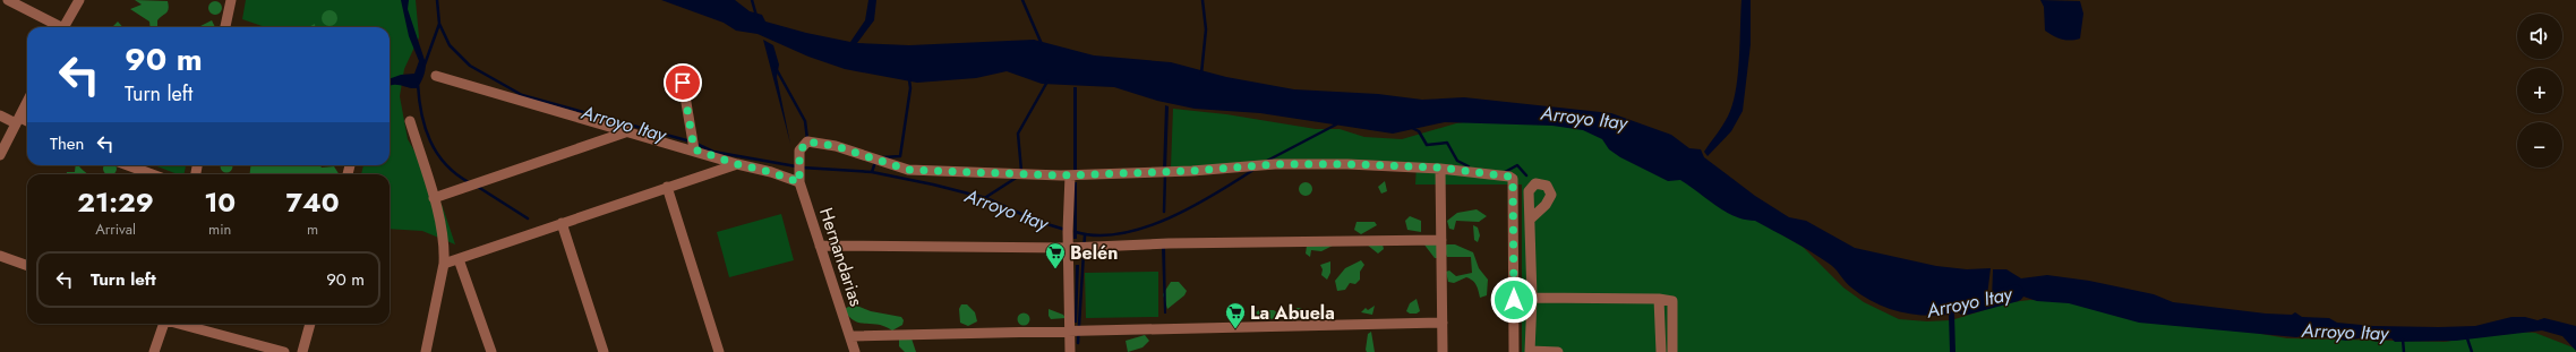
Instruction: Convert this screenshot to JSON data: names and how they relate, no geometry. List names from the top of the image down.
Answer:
{
  "streets": {
    "street": ["Hernandarias"]
  },
  "water": ["Arroyo Itay"],
  "places": {
    "supermarket": ["Belén", "La Abuela"]
  },
  "page": {
    "map_buttons": ["+", "−"],
    "turn": ["90 m", "Turn left"],
    "then": "Then",
    "eta": [
      "21:29",
      "Arrival",
      "10",
      "min",
      "740",
      "m"
    ],
    "list": [
      {
        "name": "Turn left",
        "value": "90 m"
      }
    ]
  }
}
